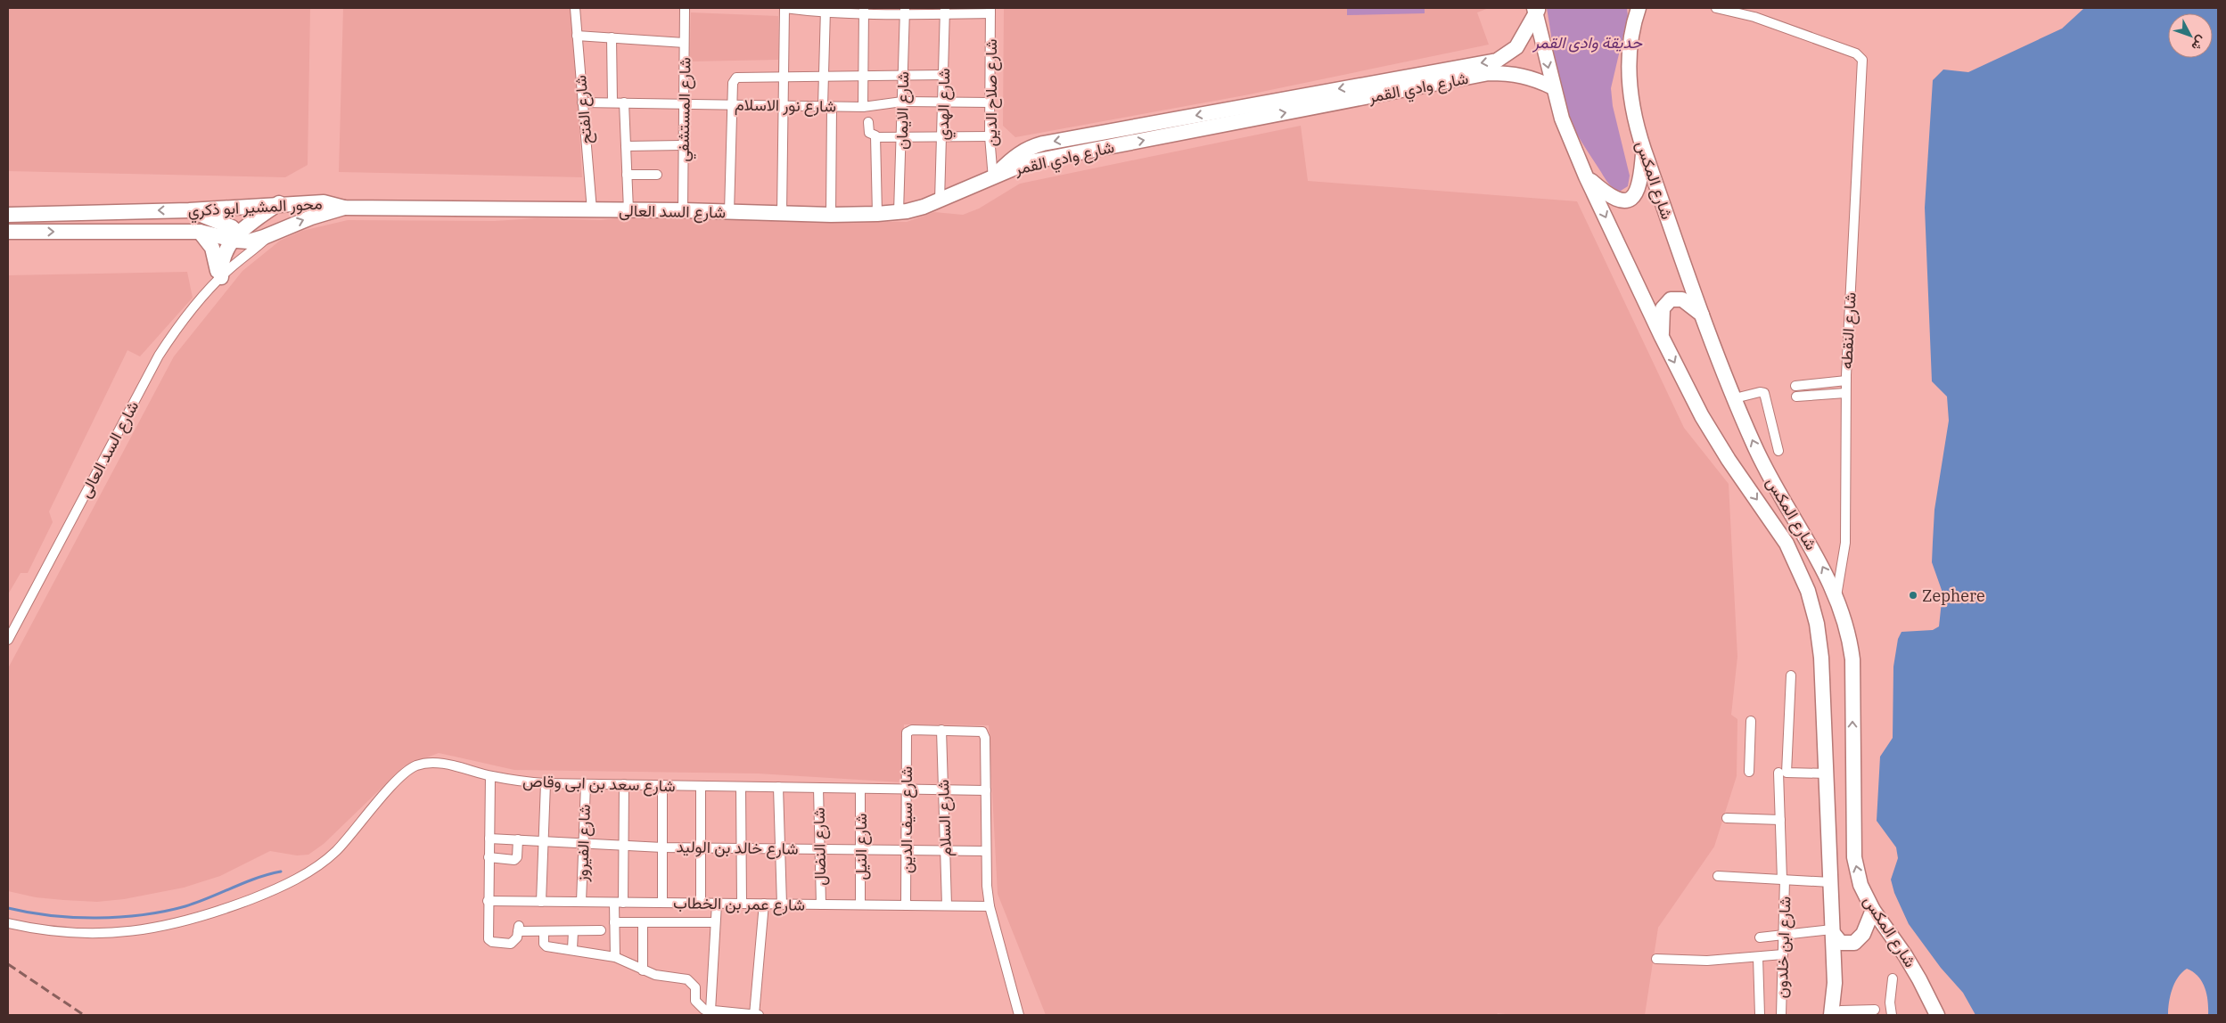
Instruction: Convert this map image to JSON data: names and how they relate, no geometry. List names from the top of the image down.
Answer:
{
  "streets": {
    "main road": [
      "شارع وادي القمر",
      "شارع المكس",
      "محور المشير ابو ذكري",
      "شارع السد العالى"
    ],
    "street": [
      "شارع صلاح الدين",
      "شارع الهدي",
      "شارع نور الاسلام",
      "شارع الفتح",
      "شارع المستشفي",
      "شارع الايمان",
      "شارع النقطه",
      "شارع سعد بن ابى وقاص",
      "شارع السلام",
      "شارع سيف الدين",
      "شارع الفيروز",
      "شارع النضال",
      "شارع النيل",
      "شارع خالد بن الوليد",
      "شارع عمر بن الخطاب",
      "شارع ابن خلدون"
    ]
  },
  "crossings": [
    ["شارع وادي القمر", "شارع صلاح الدين"],
    ["شارع وادي القمر", "شارع المكس"],
    ["شارع وادي القمر", "شارع السد العالى"],
    ["شارع صلاح الدين", "شارع نور الاسلام"],
    ["شارع صلاح الدين", "شارع السد العالى"],
    ["شارع الهدي", "شارع نور الاسلام"],
    ["شارع الهدي", "شارع السد العالى"],
    ["شارع نور الاسلام", "شارع الفتح"],
    ["شارع نور الاسلام", "شارع المستشفي"],
    ["شارع نور الاسلام", "شارع الايمان"],
    ["شارع الفتح", "شارع السد العالى"],
    ["شارع المستشفي", "شارع السد العالى"],
    ["شارع الايمان", "شارع السد العالى"],
    ["شارع المكس", "شارع النقطه"],
    ["محور المشير ابو ذكري", "شارع السد العالى"],
    ["شارع سعد بن ابى وقاص", "شارع السلام"],
    ["شارع سعد بن ابى وقاص", "شارع سيف الدين"],
    ["شارع سعد بن ابى وقاص", "شارع الفيروز"],
    ["شارع سعد بن ابى وقاص", "شارع النضال"],
    ["شارع سعد بن ابى وقاص", "شارع النيل"],
    ["شارع السلام", "شارع سيف الدين"],
    ["شارع السلام", "شارع خالد بن الوليد"],
    ["شارع السلام", "شارع عمر بن الخطاب"],
    ["شارع سيف الدين", "شارع خالد بن الوليد"],
    ["شارع سيف الدين", "شارع عمر بن الخطاب"],
    ["شارع الفيروز", "شارع خالد بن الوليد"],
    ["شارع الفيروز", "شارع عمر بن الخطاب"],
    ["شارع النضال", "شارع خالد بن الوليد"],
    ["شارع النضال", "شارع عمر بن الخطاب"],
    ["شارع النيل", "شارع خالد بن الوليد"],
    ["شارع النيل", "شارع عمر بن الخطاب"]
  ],
  "parks": ["حديقة وادى القمر"],
  "places": ["Zephere"],
  "north": "bottom right"
}
